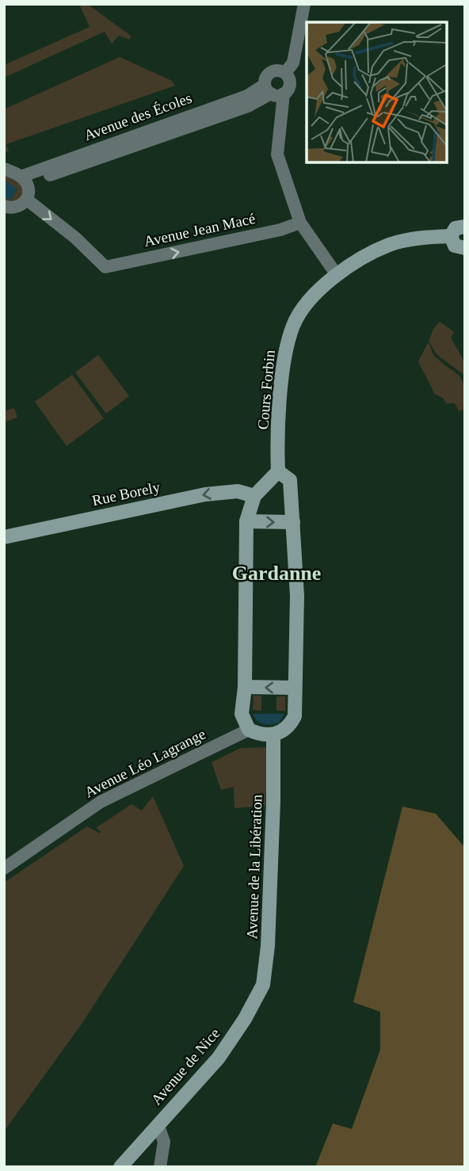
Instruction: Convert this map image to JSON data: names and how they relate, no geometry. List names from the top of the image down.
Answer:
{
  "streets": {
    "main road": [
      "Cours Forbin",
      "Rue Borely",
      "Avenue de la Libération",
      "Avenue de Nice"
    ],
    "street": ["Avenue des Écoles", "Avenue Jean Macé", "Avenue Léo Lagrange"]
  },
  "crossings": [
    ["Avenue Léo Lagrange", "Avenue de la Libération"],
    ["Avenue de la Libération", "Avenue de Nice"]
  ],
  "one_way": ["Avenue Jean Macé", "Rue Borely"],
  "districts": ["Gardanne"]
}
